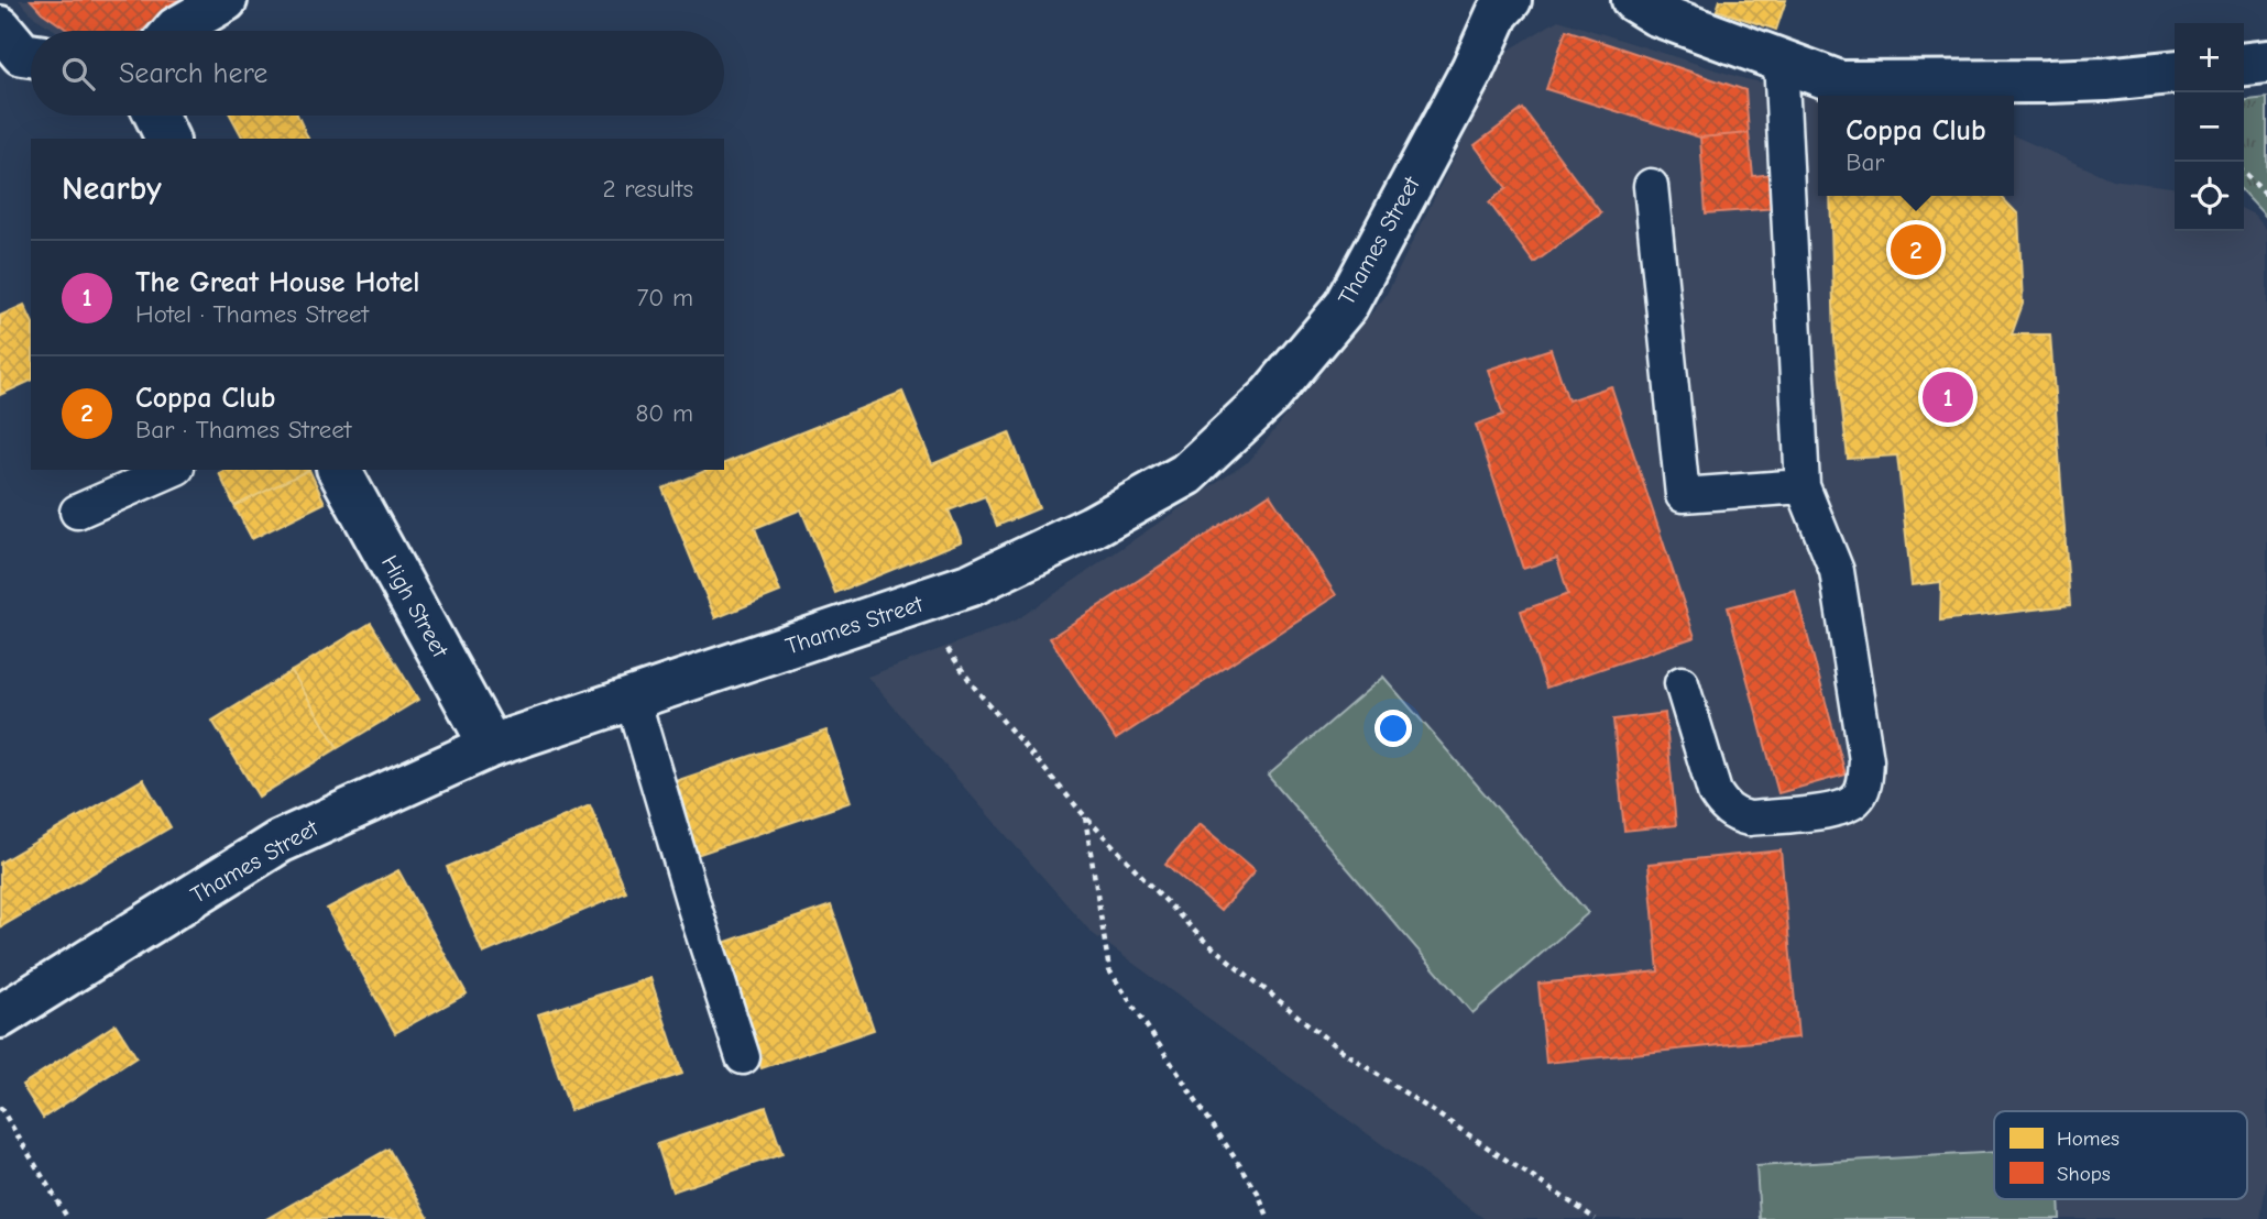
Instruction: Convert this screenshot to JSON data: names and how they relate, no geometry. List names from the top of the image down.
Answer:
{
  "streets": {
    "main road": ["Thames Street", "High Street"]
  },
  "crossings": [
    ["Thames Street", "High Street"]
  ],
  "legend": ["Homes", "Shops"],
  "page": {
    "map_buttons": ["+", "−"],
    "search": "Search here",
    "popup": ["Coppa Club", "Bar"],
    "heading": ["Nearby", "2 results"],
    "pins": ["2", "1"],
    "list": [
      {
        "mark": "1",
        "name": "The Great House Hotel",
        "note": "Hotel · Thames Street",
        "value": "70 m"
      },
      {
        "mark": "2",
        "name": "Coppa Club",
        "note": "Bar · Thames Street",
        "value": "80 m"
      }
    ]
  }
}
